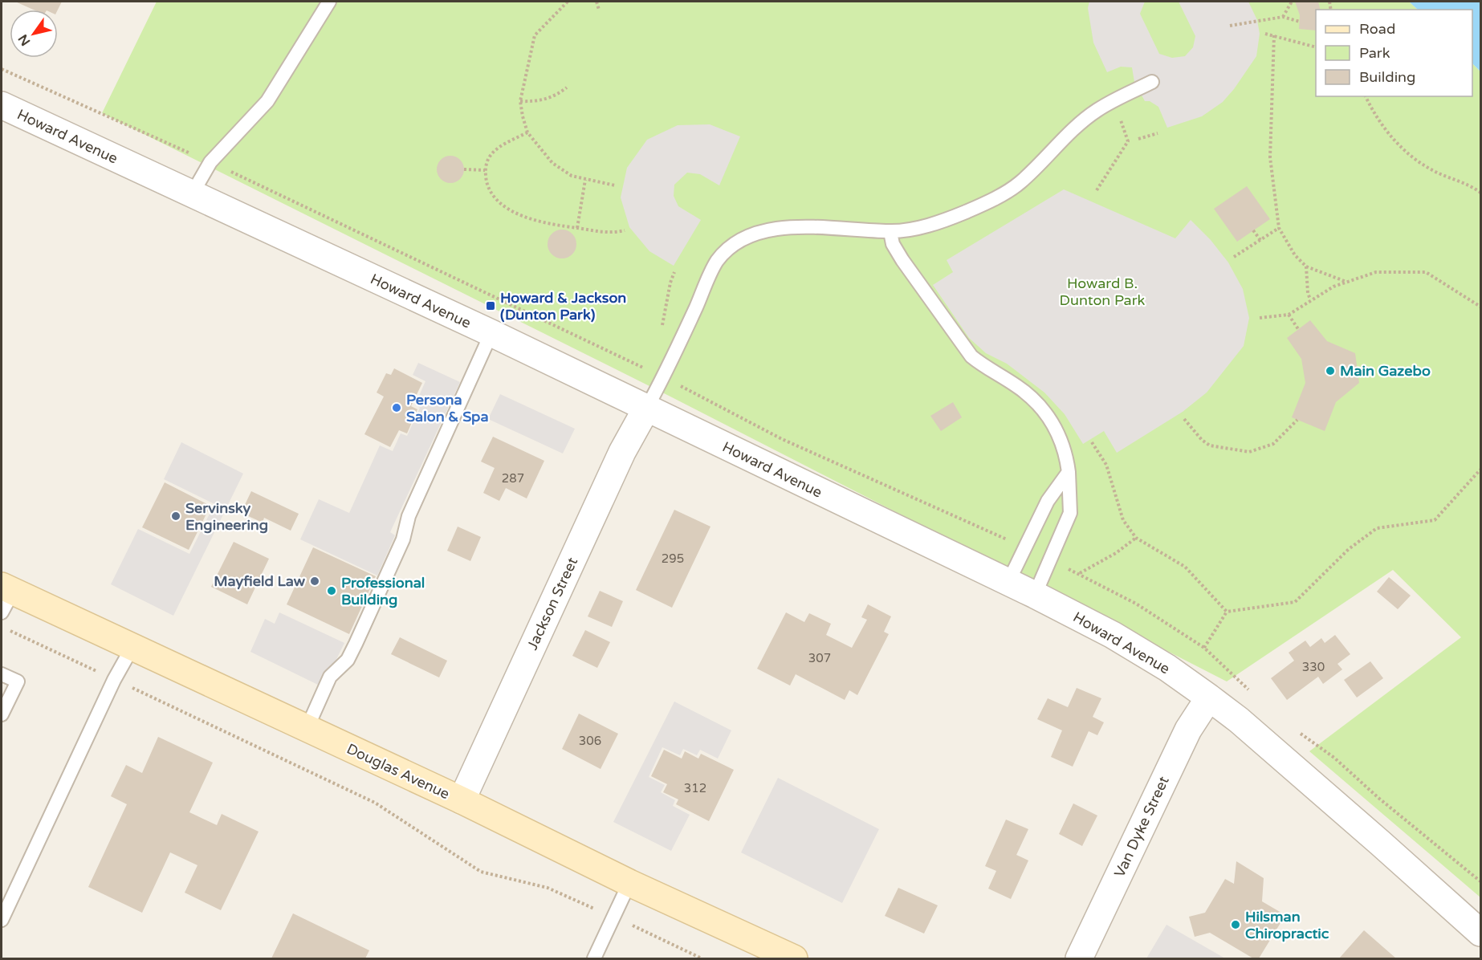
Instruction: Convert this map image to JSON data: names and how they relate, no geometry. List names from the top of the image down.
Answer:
{
  "streets": {
    "street": [
      "Howard Avenue",
      "Jackson Street",
      "Douglas Avenue",
      "Van Dyke Street"
    ]
  },
  "crossings": [
    ["Howard Avenue", "Jackson Street"],
    ["Howard Avenue", "Van Dyke Street"],
    ["Jackson Street", "Douglas Avenue"]
  ],
  "parks": ["Howard B. Dunton Park"],
  "places": {
    "transit": ["Howard & Jackson (Dunton Park)"],
    "other": [
      "Main Gazebo",
      "Persona Salon & Spa",
      "Servinsky Engineering",
      "Mayfield Law",
      "Professional Building",
      "Hilsman Chiropractic"
    ]
  },
  "house_numbers": [
    "287",
    "295",
    "307",
    "330",
    "306",
    "312"
  ],
  "legend": ["Road", "Park", "Building"],
  "north": "bottom left"
}
